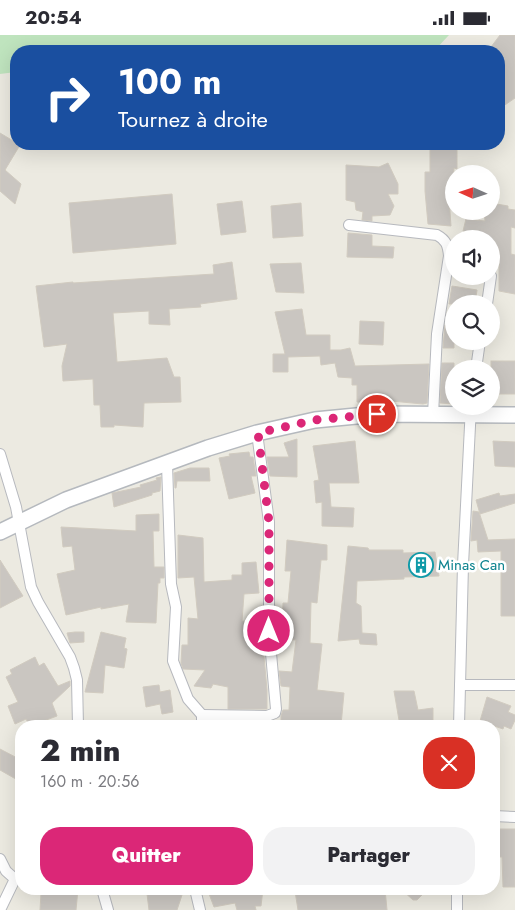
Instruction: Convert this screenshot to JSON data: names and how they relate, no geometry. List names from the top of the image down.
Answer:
{
  "places": {
    "building": ["Minas Can"]
  },
  "north": "left",
  "page": {
    "status": "20:54",
    "turn": ["100 m", "Tournez à droite"],
    "heading": ["2 min", "160 m · 20:56"],
    "buttons": ["Quitter", "Partager"]
  }
}
